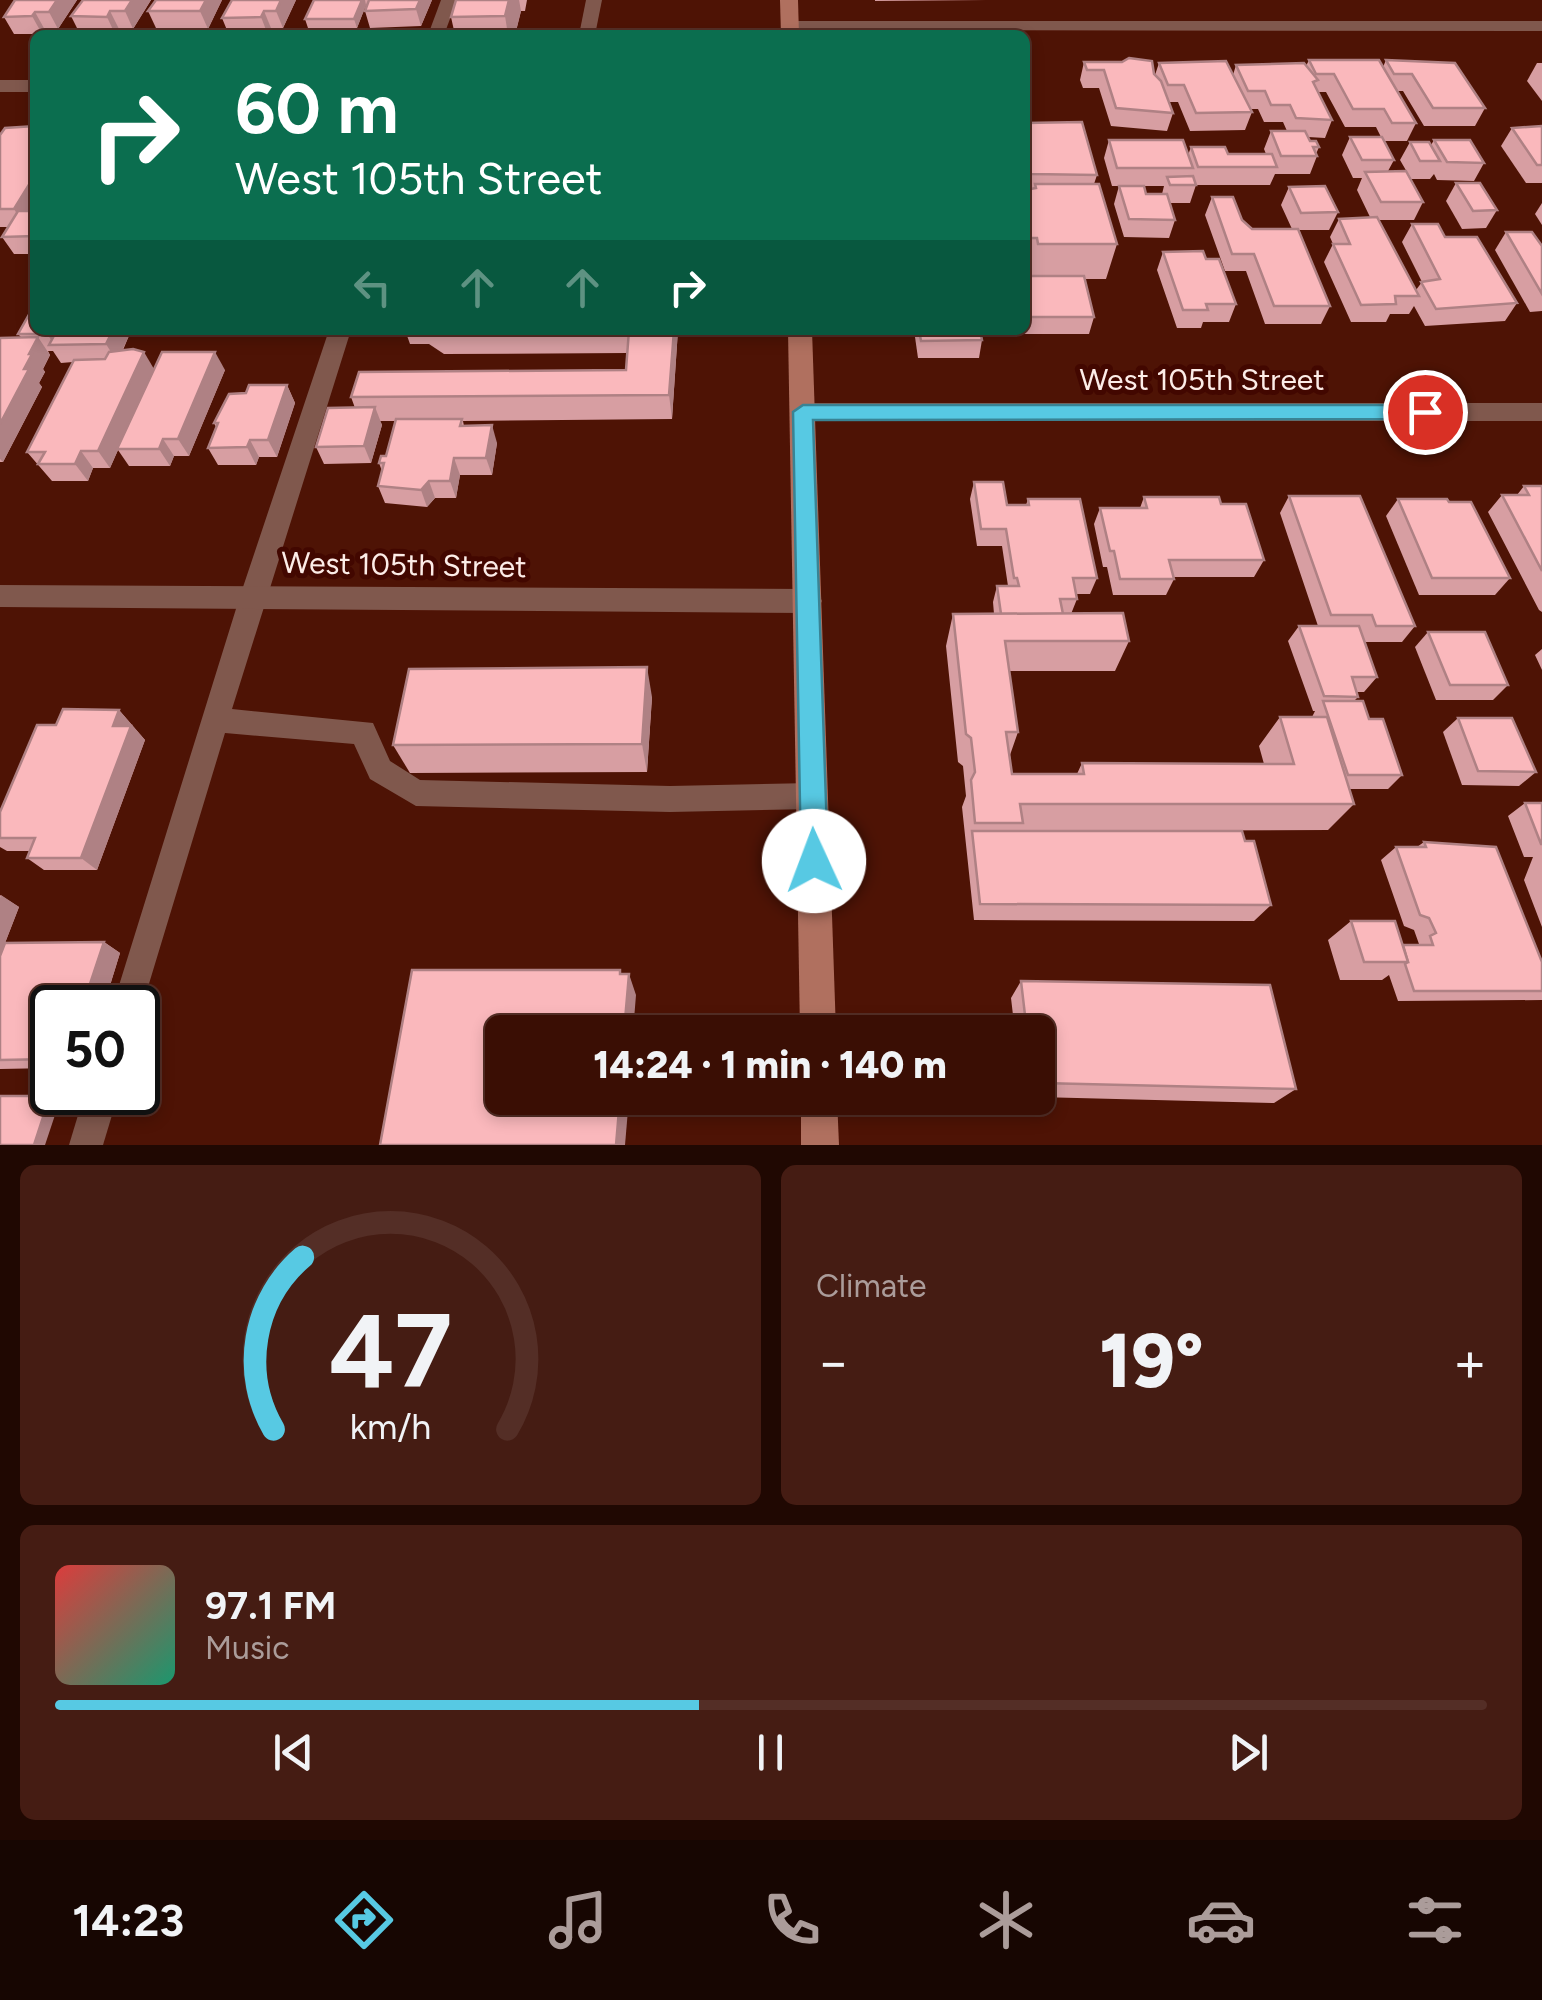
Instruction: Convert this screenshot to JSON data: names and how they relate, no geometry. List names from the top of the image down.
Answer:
{
  "streets": {
    "street": ["West 105th Street"]
  },
  "page": {
    "turn": ["60 m", "West 105th Street"],
    "limit": "50",
    "trip": "14:24 · 1 min · 140 m",
    "tile": "Climate",
    "heat": ["−", "19°", "+"],
    "song": ["97.1 FM", "Music"],
    "tabs": "14:23",
    "gauge": ["47", "km/h"]
  }
}
